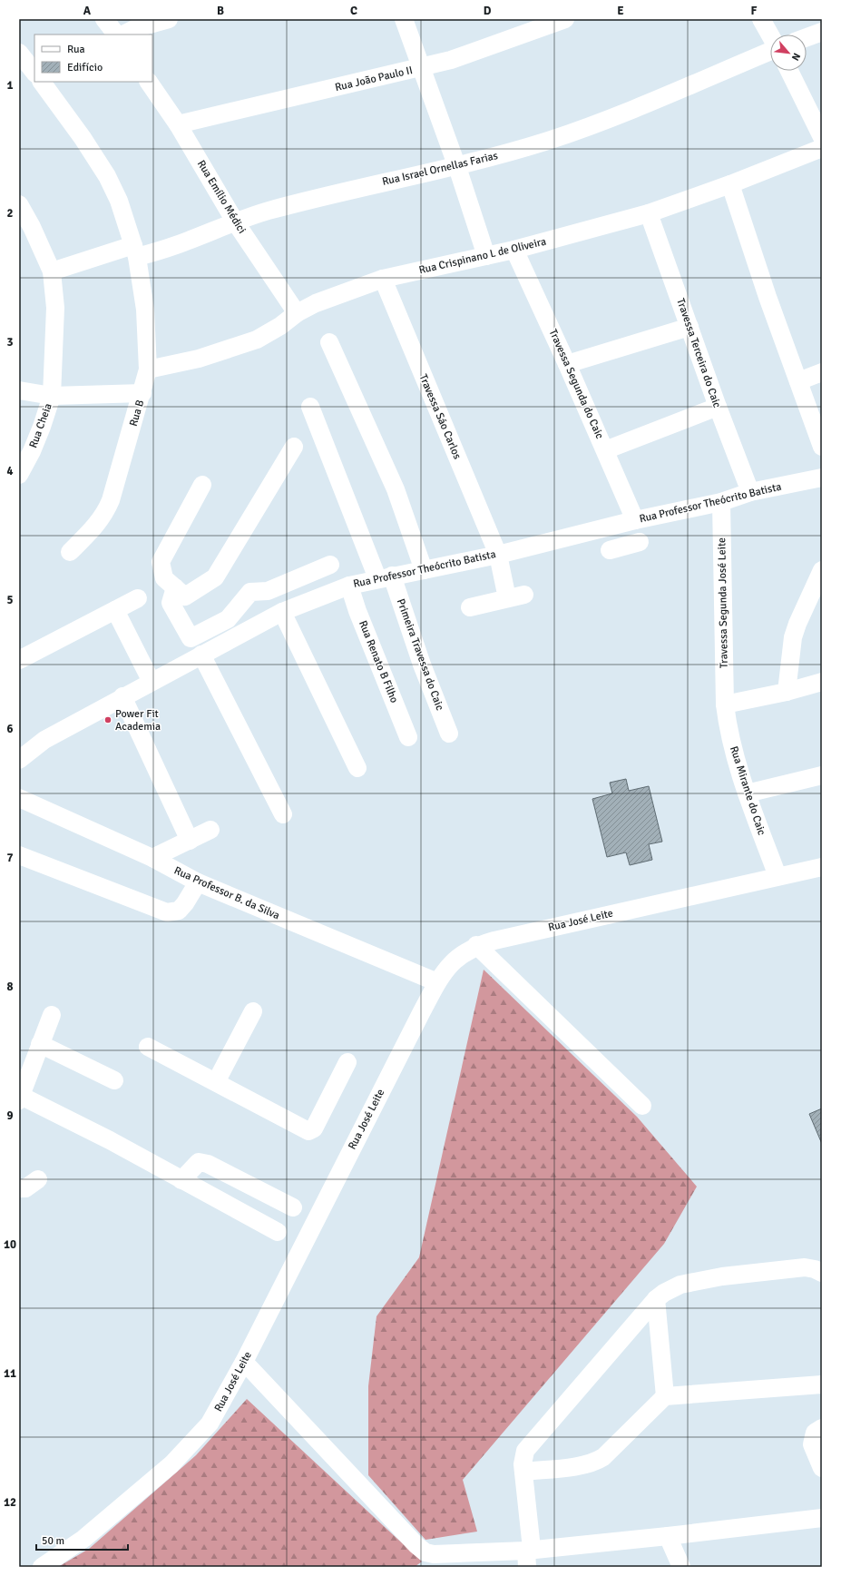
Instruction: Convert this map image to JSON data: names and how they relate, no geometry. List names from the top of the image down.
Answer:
{
  "streets": {
    "street": [
      "Rua João Paulo II",
      "Rua Israel Ornellas Farias",
      "Rua Emílio Médici",
      "Rua Crispinano L de Oliveira",
      "Travessa Terceira do Caic",
      "Travessa Segunda do Caic",
      "Rua B",
      "Travessa Sáo Carlos",
      "Rua Cheia",
      "Rua Professor Theócrito Batista",
      "Travessa Segunda José Leite",
      "Primeira Travessa do Caic",
      "Rua Renato B Filho",
      "Rua Mirante do Caic",
      "Rua Professor B. da Silva",
      "Rua José Leite"
    ]
  },
  "crossings": [
    ["Rua João Paulo II", "Rua Emílio Médici"],
    ["Rua Israel Ornellas Farias", "Rua Emílio Médici"],
    ["Rua Israel Ornellas Farias", "Rua B"],
    ["Rua Israel Ornellas Farias", "Rua Cheia"],
    ["Rua Emílio Médici", "Rua Crispinano L de Oliveira"],
    ["Rua Crispinano L de Oliveira", "Travessa Terceira do Caic"],
    ["Rua Crispinano L de Oliveira", "Travessa Segunda do Caic"],
    ["Rua Crispinano L de Oliveira", "Rua B"],
    ["Rua Crispinano L de Oliveira", "Travessa Sáo Carlos"],
    ["Travessa Terceira do Caic", "Rua Professor Theócrito Batista"],
    ["Travessa Segunda do Caic", "Rua Professor Theócrito Batista"],
    ["Travessa Sáo Carlos", "Rua Professor Theócrito Batista"],
    ["Rua Professor Theócrito Batista", "Travessa Segunda José Leite"],
    ["Rua Professor Theócrito Batista", "Primeira Travessa do Caic"],
    ["Rua Professor Theócrito Batista", "Rua Renato B Filho"],
    ["Travessa Segunda José Leite", "Rua Mirante do Caic"],
    ["Rua Mirante do Caic", "Rua José Leite"],
    ["Rua Professor B. da Silva", "Rua José Leite"]
  ],
  "places": ["Power Fit Academia"],
  "legend": ["Rua", "Edifício"],
  "scale_bar": "50 m",
  "north": "bottom right",
  "grid": {
    "columns": [
      "A",
      "B",
      "C",
      "D",
      "E",
      "F"
    ],
    "rows": [
      "1",
      "2",
      "3",
      "4",
      "5",
      "6",
      "7",
      "8",
      "9",
      "10",
      "11",
      "12"
    ]
  }
}
